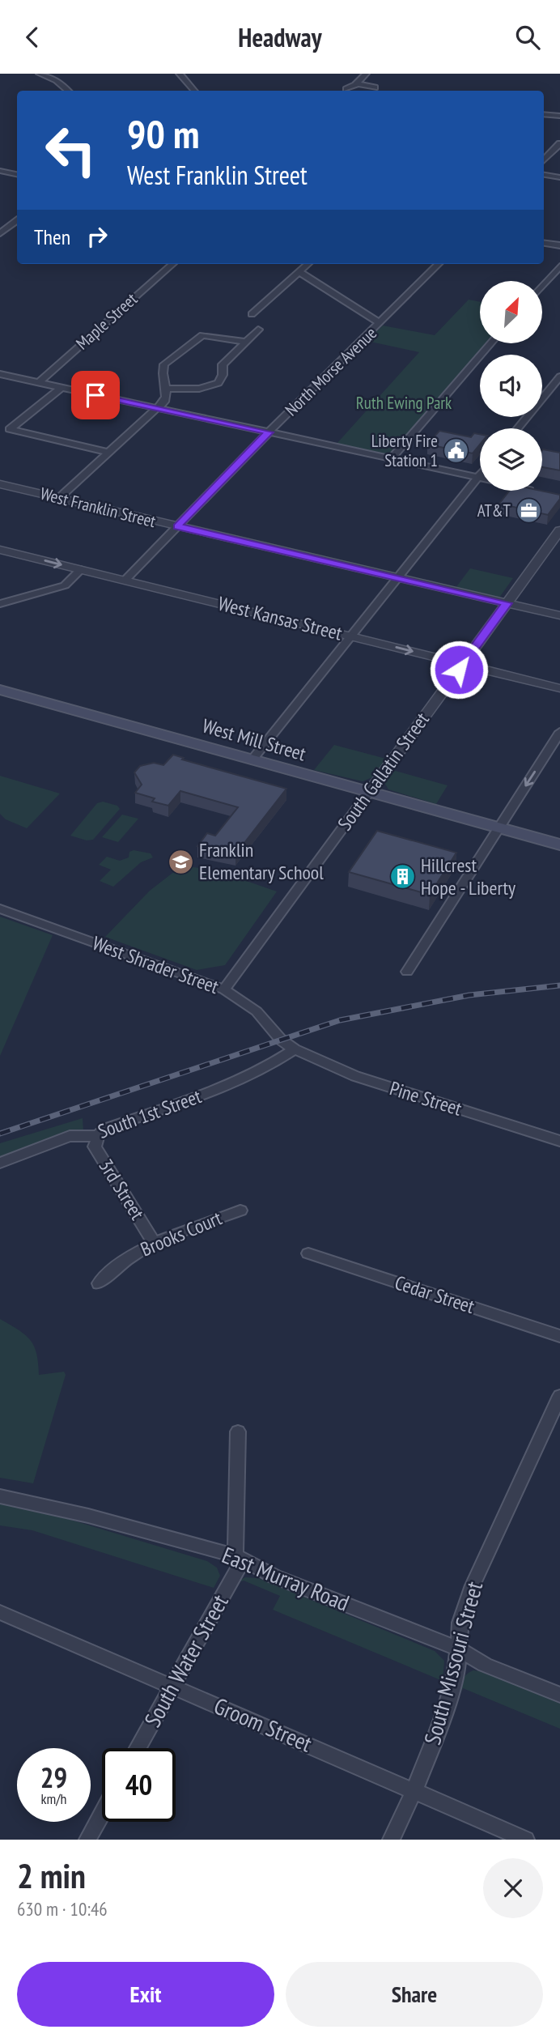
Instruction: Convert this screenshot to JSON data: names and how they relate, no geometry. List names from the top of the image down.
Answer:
{
  "streets": {
    "main road": ["West Mill Street"],
    "street": [
      "Maple Street",
      "North Morse Avenue",
      "West Franklin Street",
      "West Kansas Street",
      "South Gallatin Street",
      "West Shrader Street",
      "Pine Street",
      "South 1st Street",
      "3rd Street",
      "Brooks Court",
      "Cedar Street",
      "East Murray Road",
      "South Water Street",
      "South Missouri Street",
      "Groom Street"
    ]
  },
  "crossings": [
    ["North Morse Avenue", "West Franklin Street"],
    ["North Morse Avenue", "West Kansas Street"],
    ["West Franklin Street", "South Gallatin Street"],
    ["West Kansas Street", "South Gallatin Street"],
    ["West Mill Street", "South Gallatin Street"],
    ["South Gallatin Street", "West Shrader Street"],
    ["West Shrader Street", "Pine Street"],
    ["West Shrader Street", "South 1st Street"],
    ["Pine Street", "South 1st Street"],
    ["South 1st Street", "3rd Street"],
    ["3rd Street", "Brooks Court"],
    ["East Murray Road", "South Water Street"],
    ["East Murray Road", "South Missouri Street"],
    ["South Water Street", "Groom Street"],
    ["South Missouri Street", "Groom Street"]
  ],
  "parks": ["Ruth Ewing Park"],
  "places": {
    "public building": ["Liberty Fire Station 1"],
    "office": ["AT&T"],
    "school or university": ["Franklin Elementary School"],
    "building": ["Hillcrest Hope - Liberty"]
  },
  "north": "top right",
  "page": {
    "header": "Headway",
    "turn": ["90 m", "West Franklin Street"],
    "then": "Then",
    "speed": "29 km/h",
    "limit": "40",
    "heading": ["2 min", "630 m · 10:46"],
    "buttons": ["Exit", "Share"]
  }
}
